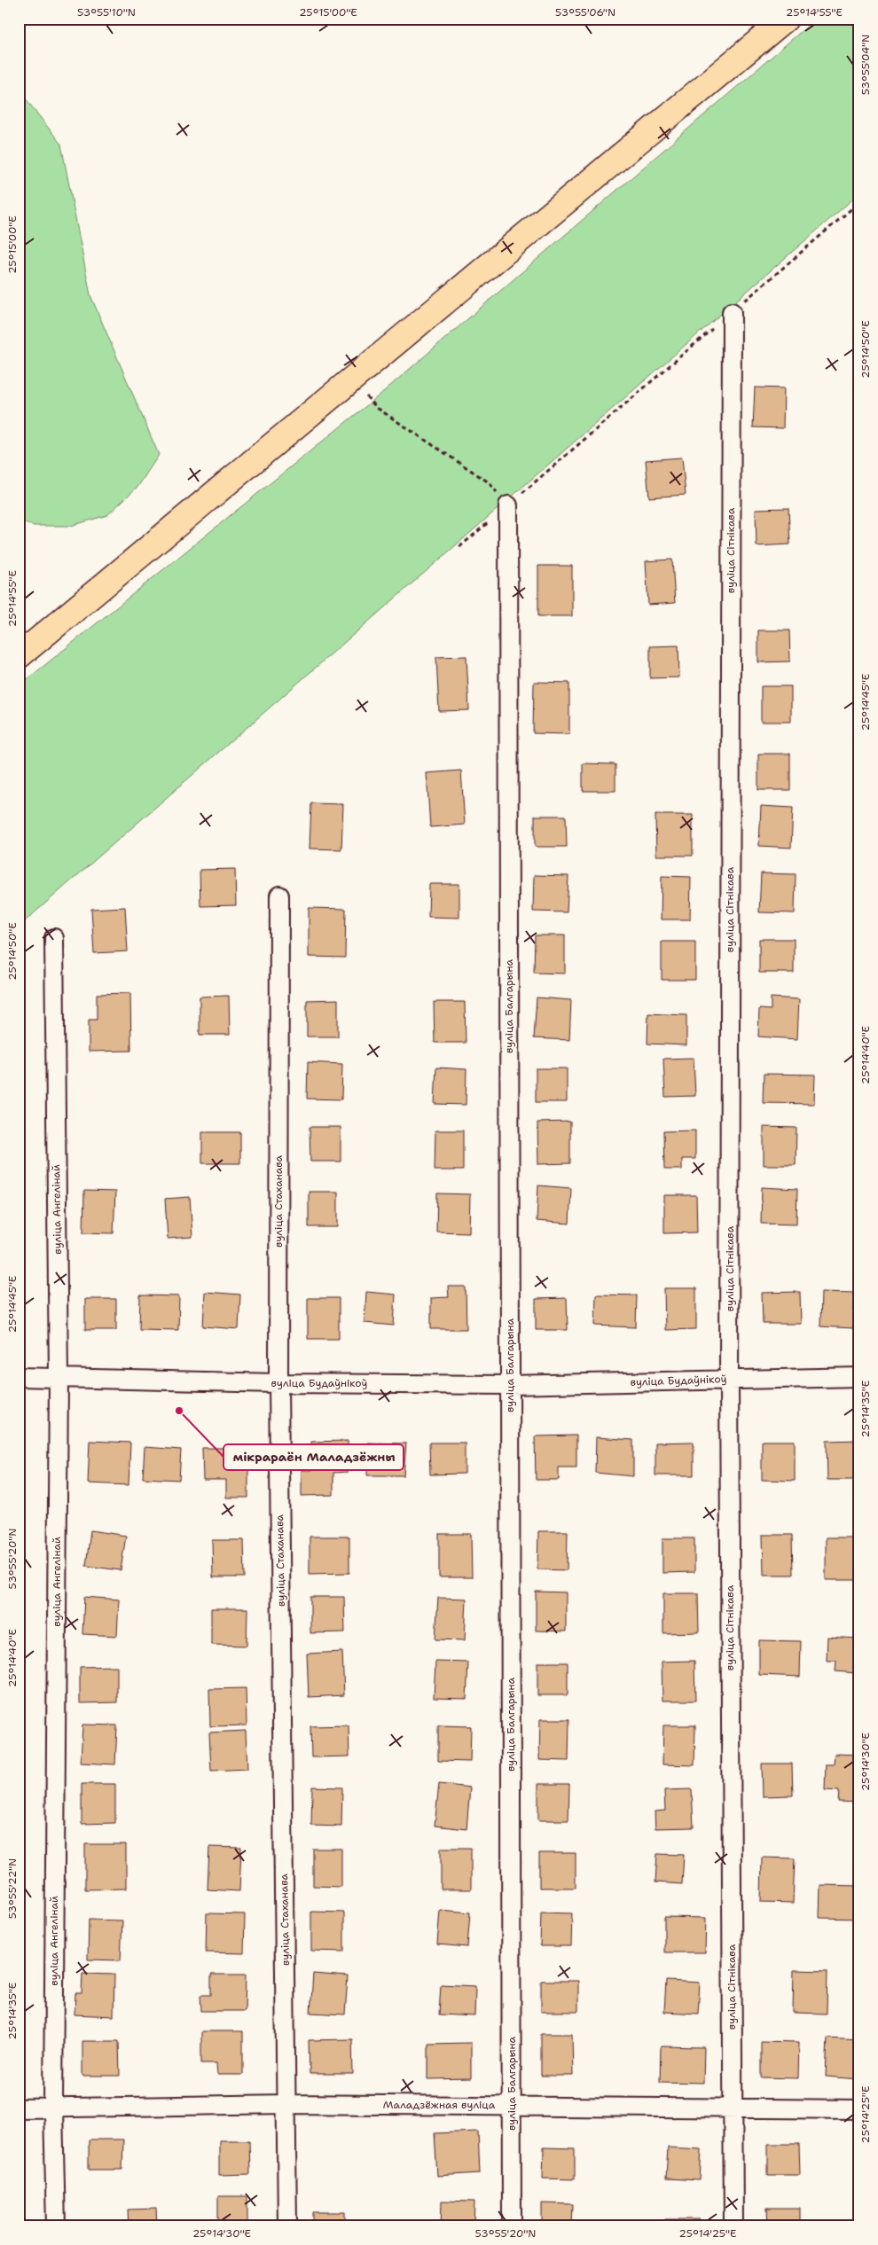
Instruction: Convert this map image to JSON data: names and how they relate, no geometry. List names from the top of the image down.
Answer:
{
  "streets": {
    "street": [
      "вуліца Сітнікава",
      "вуліца Балгарына",
      "вуліца Стаханава",
      "вуліца Ангелінай",
      "вуліца Будаўнікоў",
      "Маладзёжная вуліца"
    ]
  },
  "crossings": [
    ["вуліца Сітнікава", "вуліца Будаўнікоў"],
    ["вуліца Сітнікава", "Маладзёжная вуліца"],
    ["вуліца Балгарына", "вуліца Будаўнікоў"],
    ["вуліца Балгарына", "Маладзёжная вуліца"],
    ["вуліца Стаханава", "вуліца Будаўнікоў"],
    ["вуліца Стаханава", "Маладзёжная вуліца"],
    ["вуліца Ангелінай", "вуліца Будаўнікоў"],
    ["вуліца Ангелінай", "Маладзёжная вуліца"]
  ],
  "places": ["мікрараён Маладзёжны"],
  "coordinates": [
    "53°55'10\"N",
    "25°15'00\"E",
    "53°55'06\"N",
    "25°14'55\"E",
    "53°55'04\"N",
    "25°14'50\"E",
    "25°14'45\"E",
    "25°14'40\"E",
    "25°14'35\"E",
    "53°55'20\"N",
    "25°14'30\"E",
    "53°55'22\"N",
    "25°14'25\"E"
  ]
}
